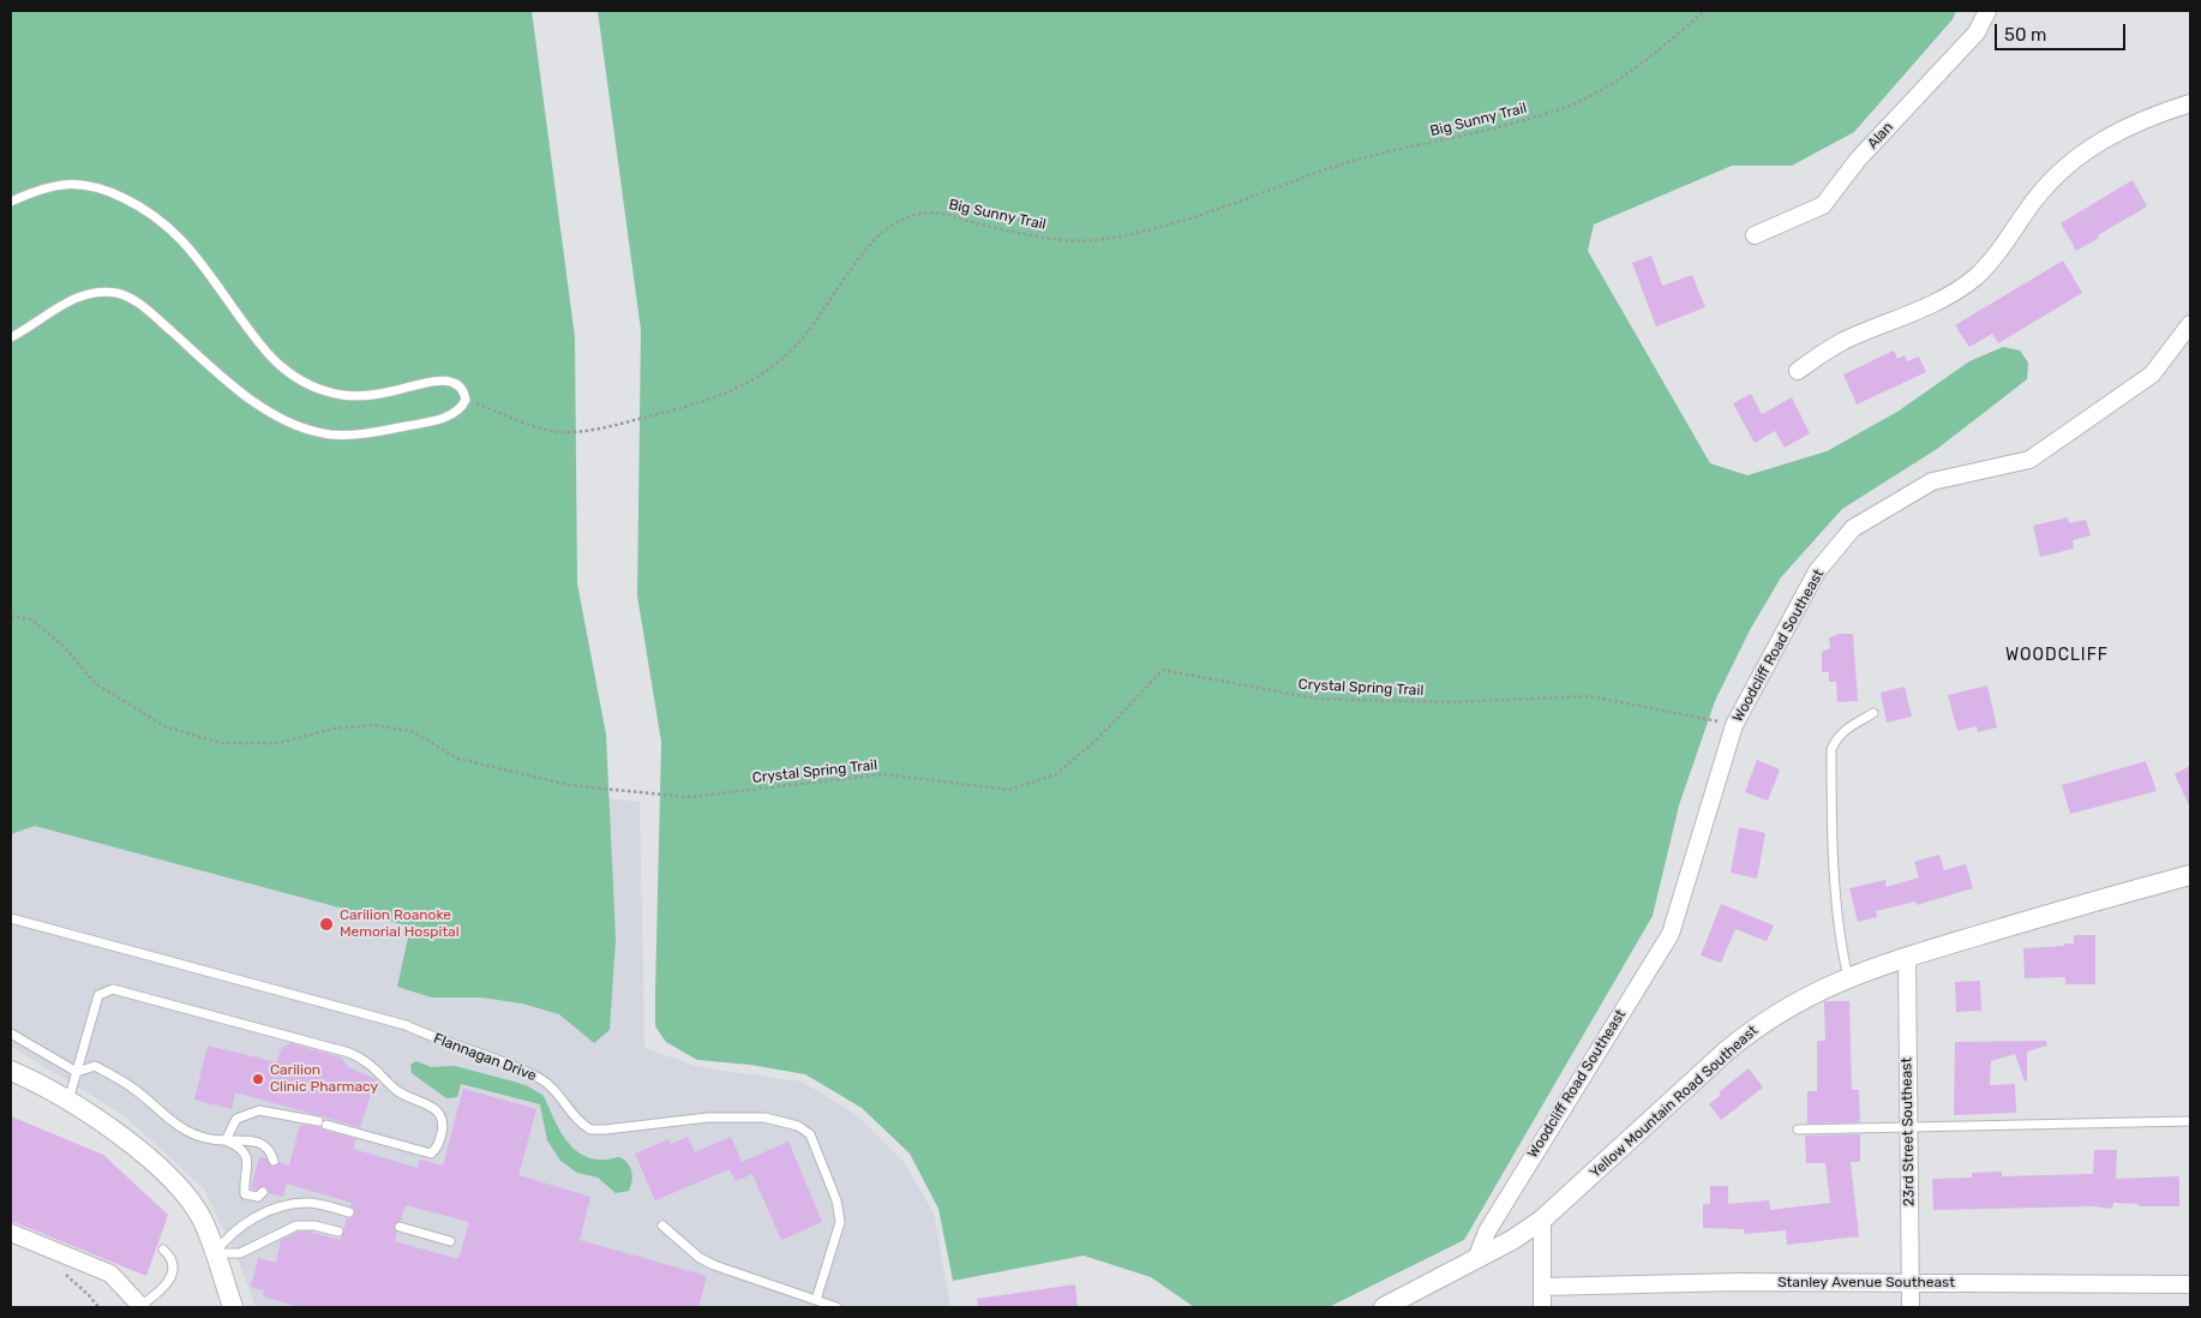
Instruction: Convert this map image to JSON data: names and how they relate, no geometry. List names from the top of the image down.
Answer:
{
  "streets": {
    "street": [
      "Alan",
      "Woodcliff Road Southeast",
      "Yellow Mountain Road Southeast",
      "23rd Street Southeast",
      "Stanley Avenue Southeast"
    ],
    "lane": ["Flannagan Drive"],
    "path": ["Big Sunny Trail", "Crystal Spring Trail"]
  },
  "crossings": [
    ["Woodcliff Road Southeast", "Crystal Spring Trail"],
    ["Woodcliff Road Southeast", "Yellow Mountain Road Southeast"],
    ["Yellow Mountain Road Southeast", "23rd Street Southeast"],
    ["23rd Street Southeast", "Stanley Avenue Southeast"]
  ],
  "districts": ["WOODCLIFF"],
  "places": ["Carilion Roanoke Memorial Hospital", "Carilion Clinic Pharmacy"],
  "scale_bar": "50 m"
}
